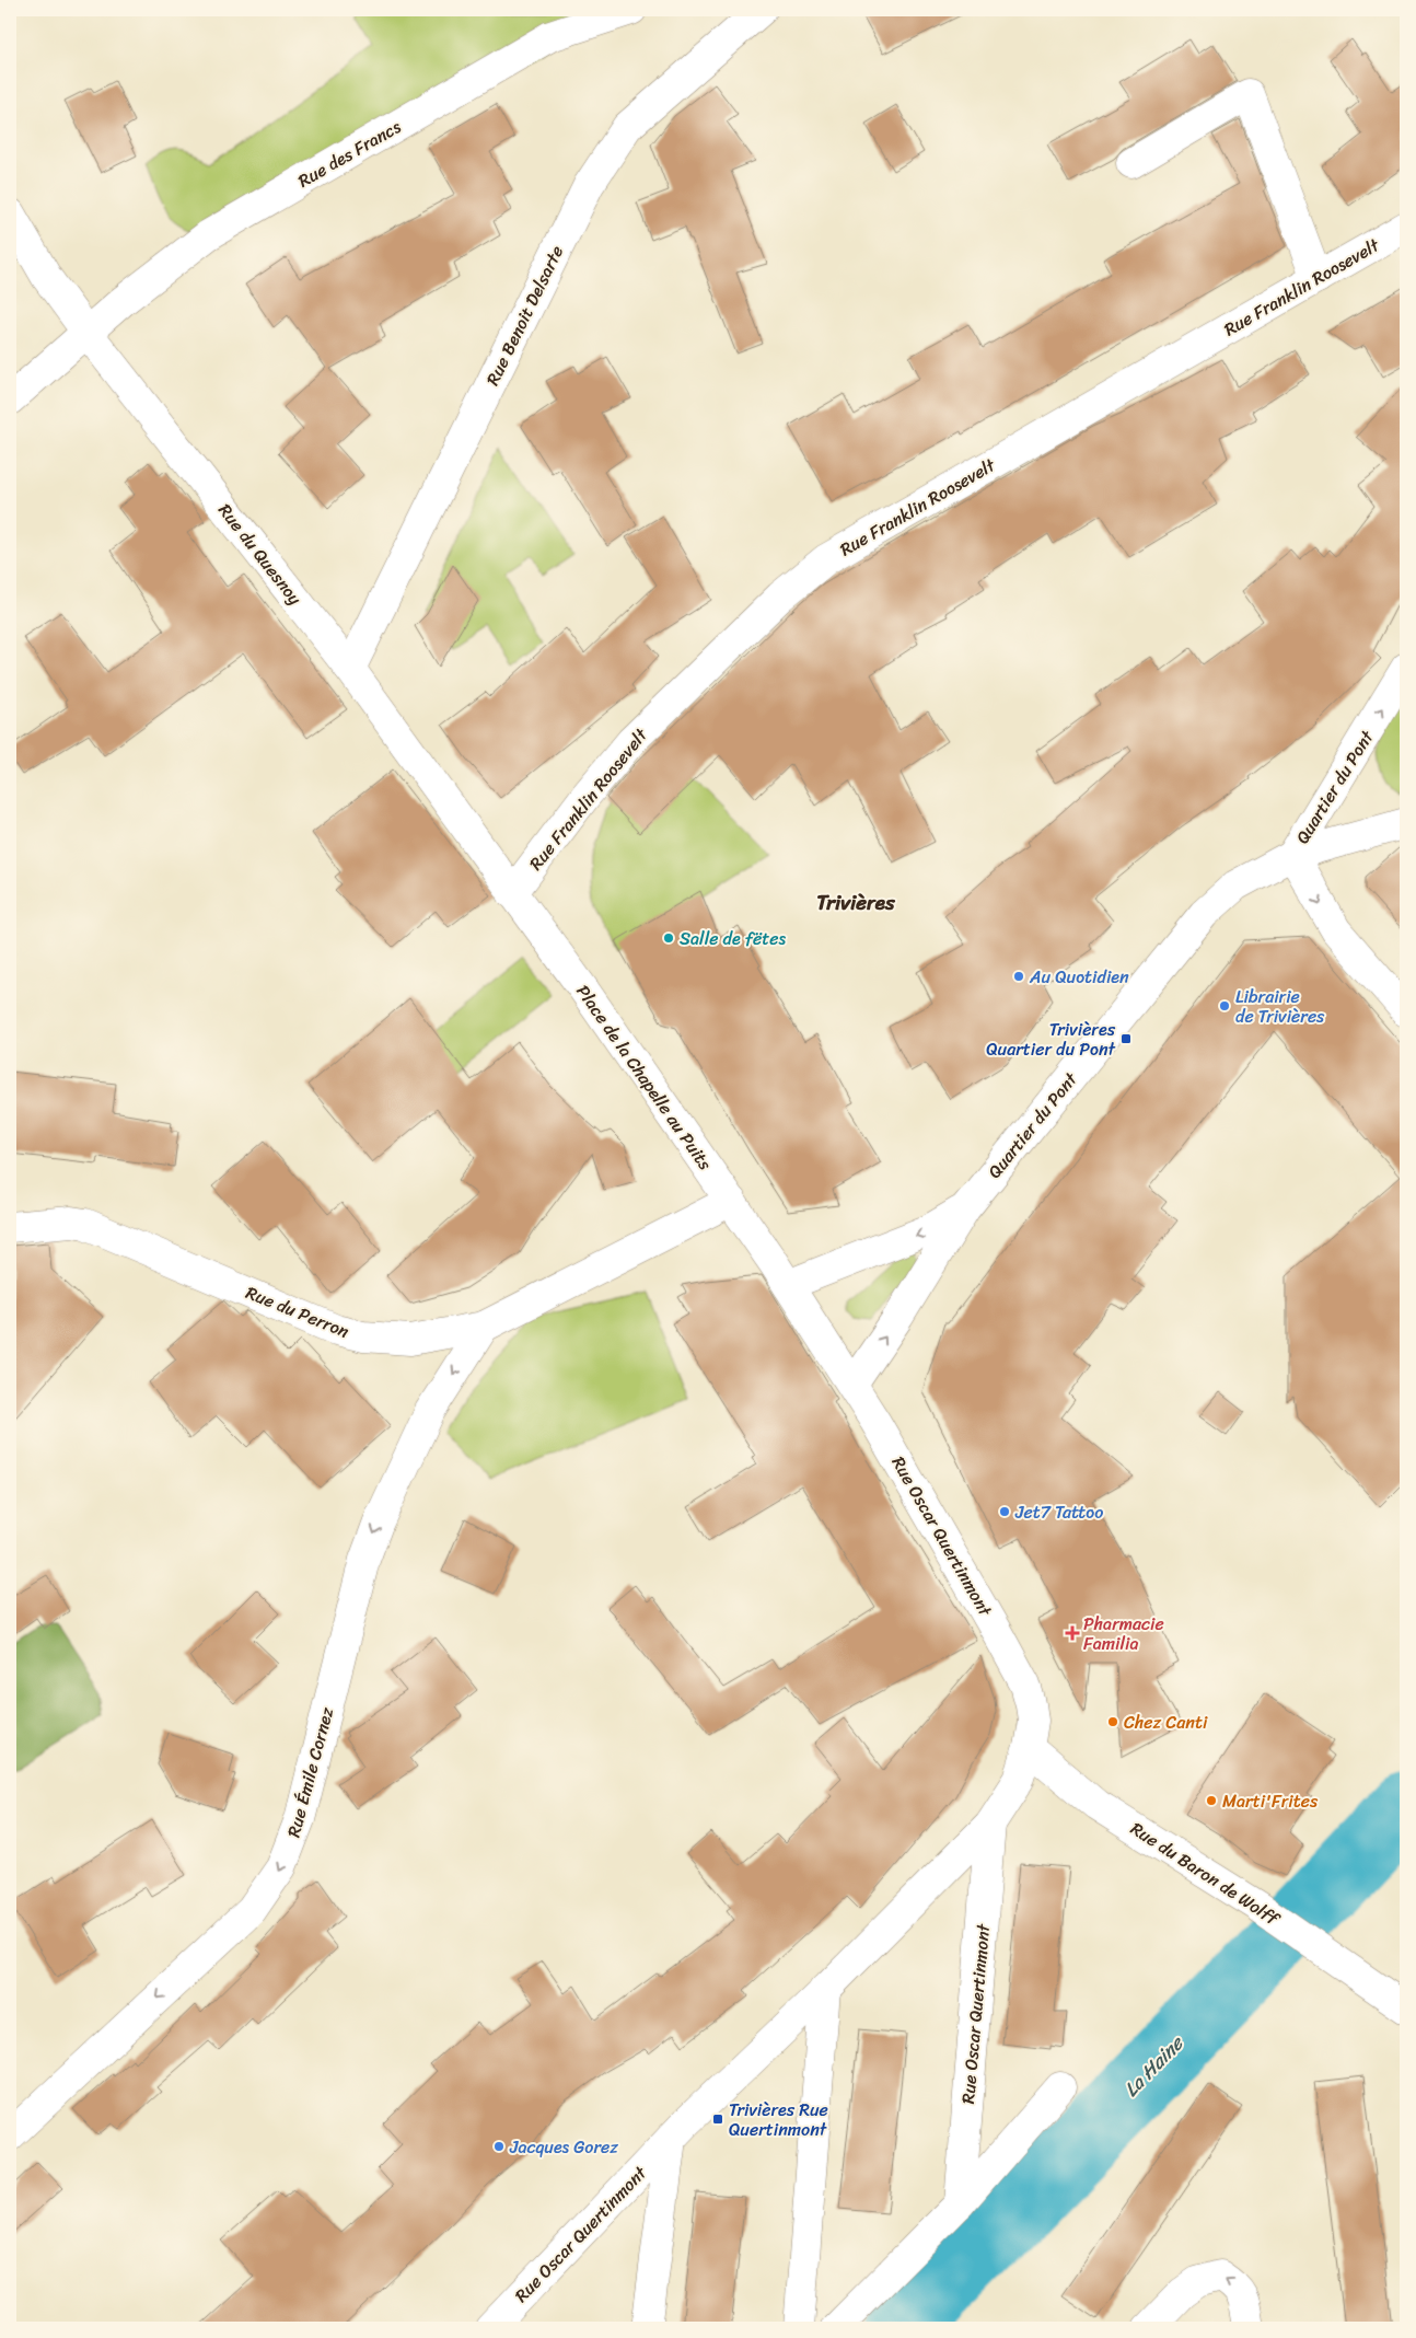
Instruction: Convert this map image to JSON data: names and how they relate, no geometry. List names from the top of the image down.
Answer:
{
  "streets": {
    "street": [
      "Rue des Francs",
      "Rue Franklin Roosevelt",
      "Rue Benoit Delsarte",
      "Rue du Quesnoy",
      "Quartier du Pont",
      "Place de la Chapelle au Puits",
      "Rue du Perron",
      "Rue Oscar Quertinmont",
      "Rue Émile Cornez",
      "Rue du Baron de Wolff"
    ]
  },
  "crossings": [
    ["Rue des Francs", "Rue du Quesnoy"],
    ["Rue Franklin Roosevelt", "Rue du Quesnoy"],
    ["Rue Franklin Roosevelt", "Place de la Chapelle au Puits"],
    ["Rue Benoit Delsarte", "Rue du Quesnoy"],
    ["Rue du Quesnoy", "Place de la Chapelle au Puits"],
    ["Place de la Chapelle au Puits", "Rue du Perron"],
    ["Place de la Chapelle au Puits", "Rue Oscar Quertinmont"],
    ["Rue du Perron", "Rue Émile Cornez"],
    ["Rue Oscar Quertinmont", "Rue du Baron de Wolff"]
  ],
  "one_way": ["Rue Émile Cornez"],
  "districts": ["Trivières"],
  "water": ["La Haine"],
  "places": {
    "other": [
      "Salle de fëtes",
      "Au Quotidien",
      "Librairie de Trivières",
      "Jet7 Tattoo",
      "Chez Canti",
      "Marti'Frites",
      "Jacques Gorez"
    ],
    "transit": ["Trivières Quartier du Pont", "Trivières Rue Quertinmont"],
    "health": ["Pharmacie Familia"]
  }
}
